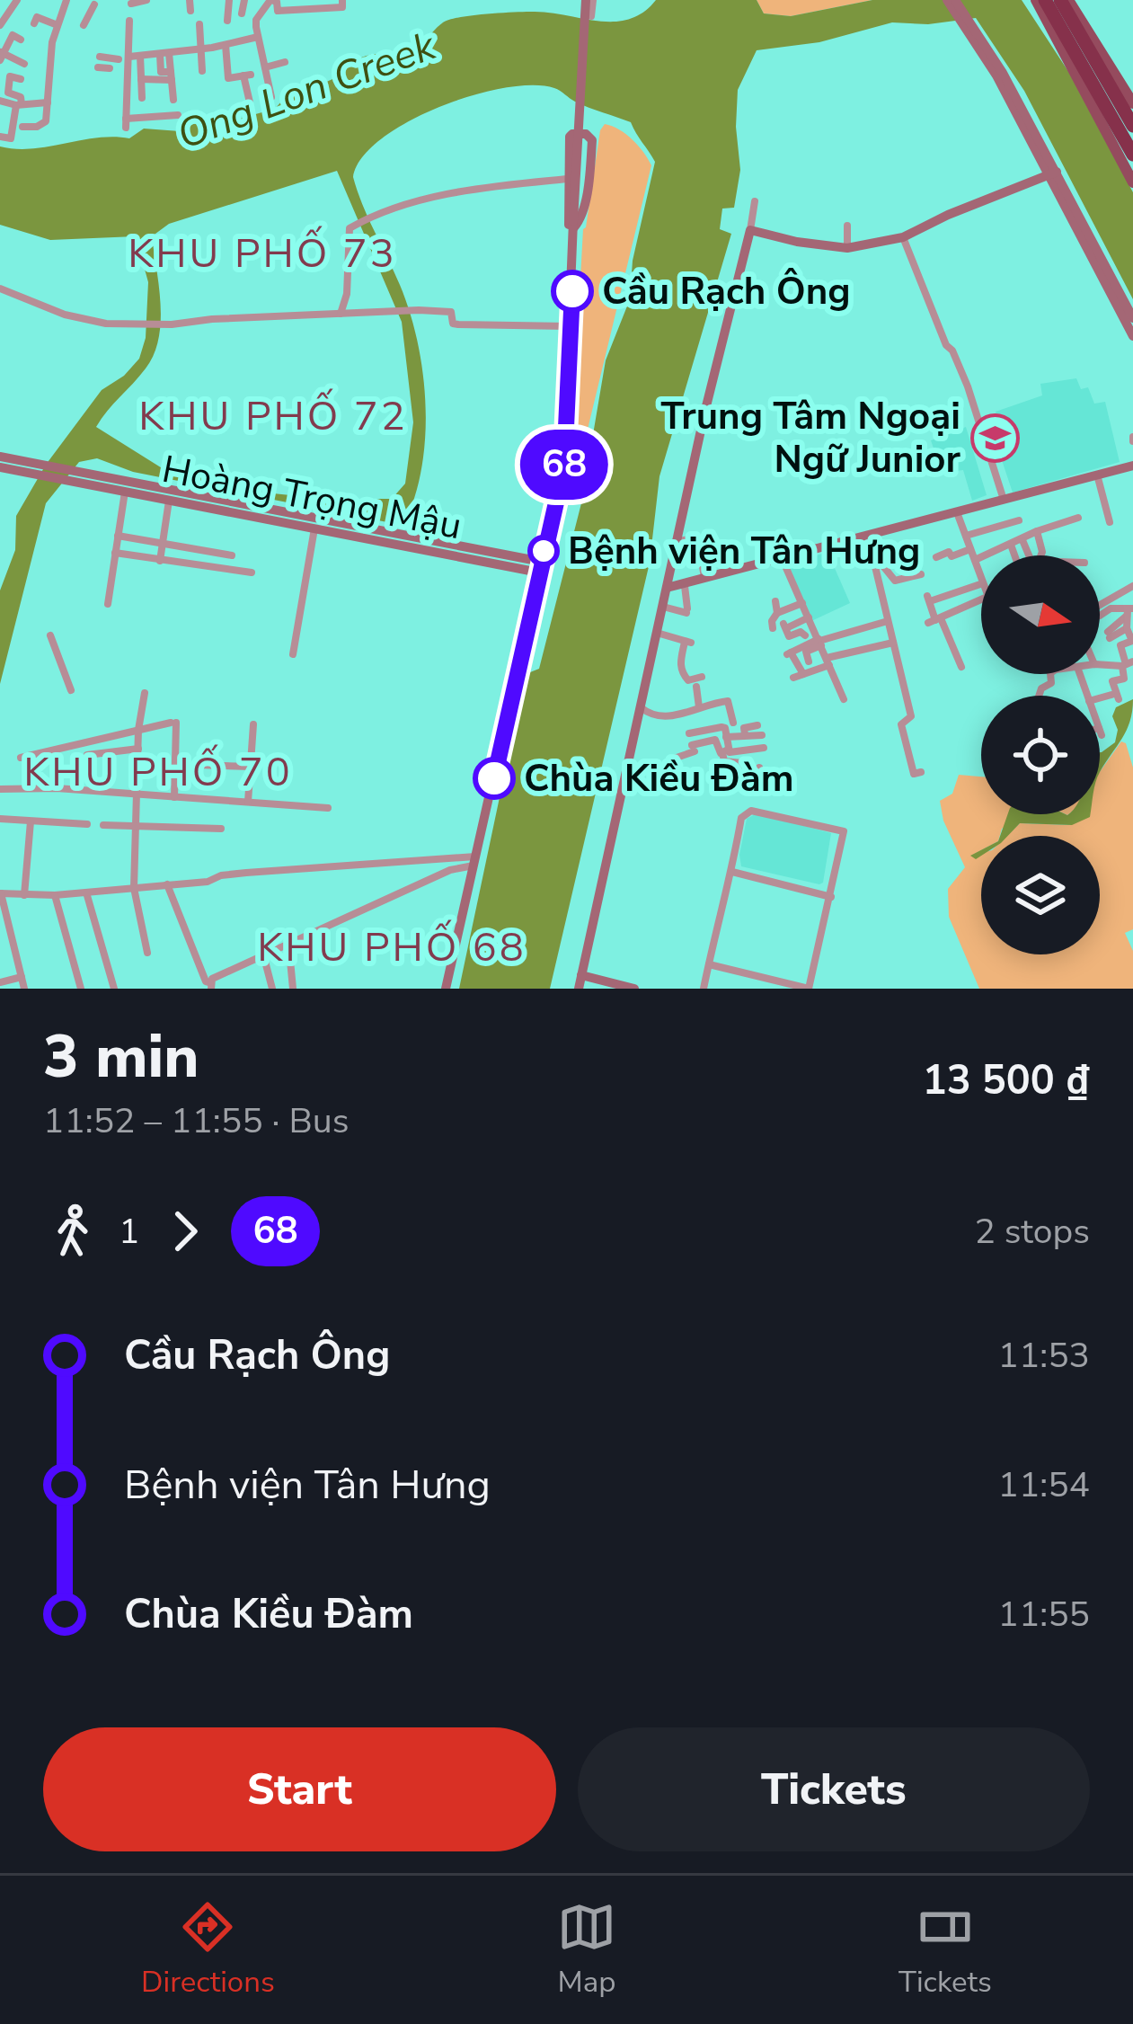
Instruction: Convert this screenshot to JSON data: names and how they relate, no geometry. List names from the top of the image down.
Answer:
{
  "streets": {
    "main road": ["Hoàng Trọng Mậu"]
  },
  "districts": [
    "KHU PHỐ 73",
    "KHU PHỐ 72",
    "KHU PHỐ 70",
    "KHU PHỐ 68"
  ],
  "water": ["Ong Lon Creek"],
  "places": {
    "other": ["Cầu Rạch Ông", "Bệnh viện Tân Hưng", "Chùa Kiều Đàm"],
    "school or university": ["Trung Tâm Ngoại Ngữ Junior"]
  },
  "lines": ["bus line 68"],
  "north": "right",
  "page": {
    "on_map": "68",
    "heading": ["3 min", "11:52 – 11:55 · Bus", "13 500 ₫"],
    "legs": ["1", "68", "2 stops"],
    "list": [
      {
        "name": "Cầu Rạch Ông",
        "value": "11:53"
      },
      {
        "name": "Bệnh viện Tân Hưng",
        "value": "11:54"
      },
      {
        "name": "Chùa Kiều Đàm",
        "value": "11:55"
      }
    ],
    "buttons": ["Start", "Tickets"],
    "tabs": ["Directions", "Map", "Tickets"]
  }
}
